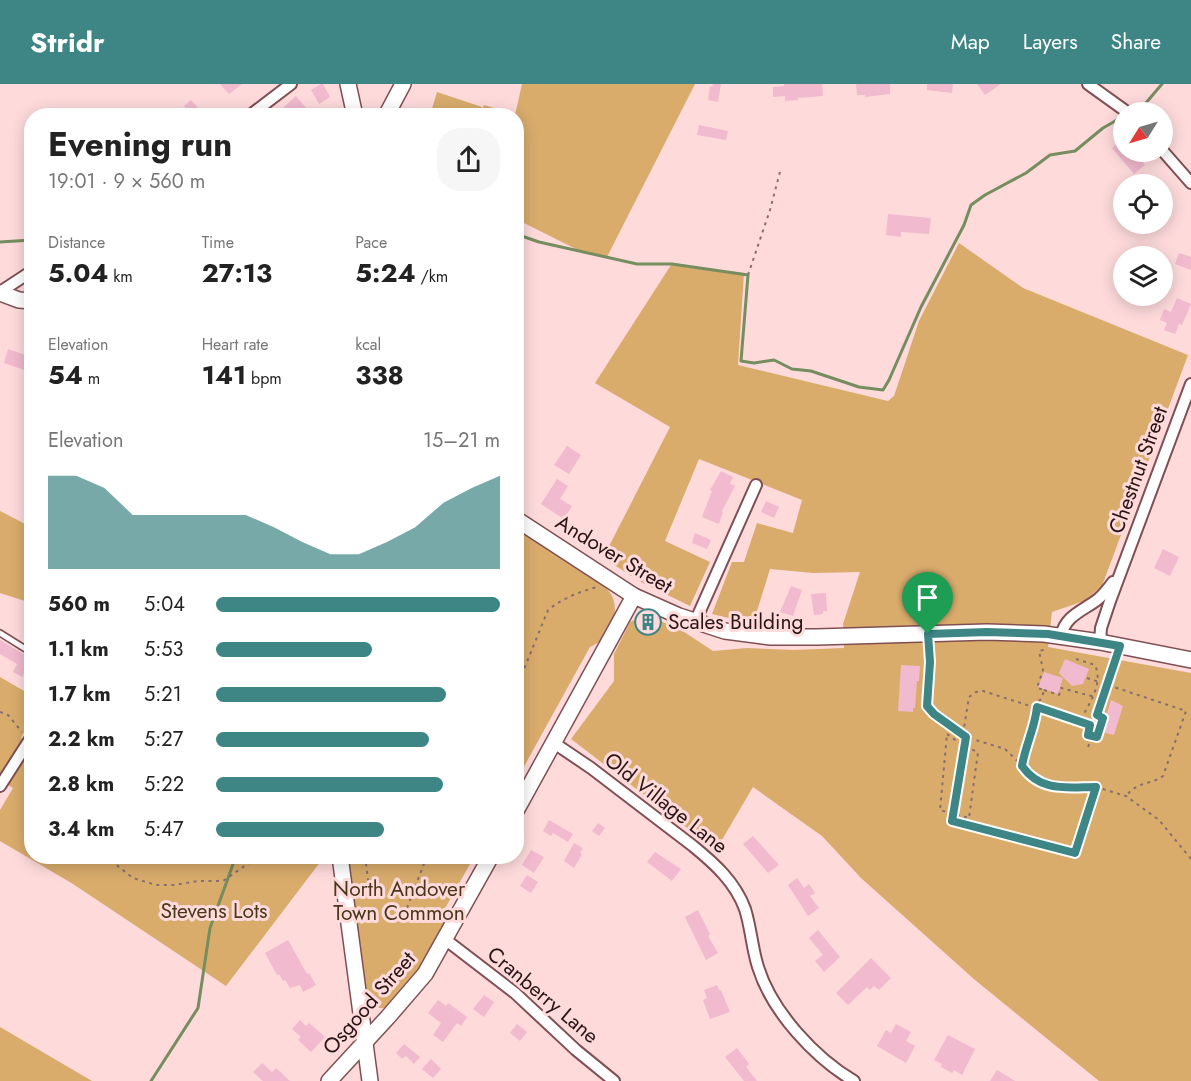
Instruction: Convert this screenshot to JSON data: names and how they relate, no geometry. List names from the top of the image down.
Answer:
{
  "streets": {
    "main road": ["Andover Street", "Osgood Street"],
    "street": ["Chestnut Street", "Old Village Lane", "Cranberry Lane"]
  },
  "crossings": [
    ["Chestnut Street", "Andover Street"],
    ["Cranberry Lane", "Osgood Street"]
  ],
  "parks": ["North Andover Town Common", "Stevens Lots"],
  "places": {
    "building": ["Scales Building"]
  },
  "north": "bottom left",
  "page": {
    "header": "Stridr",
    "nav": ["Map", "Layers", "Share"],
    "heading": ["Evening run", "19:01 · 9 × 560 m"],
    "stats": [
      ["Distance", "5.04 km"],
      ["Time", "27:13"],
      ["Pace", "5:24 /km"],
      ["Elevation", "54 m"],
      ["Heart rate", "141 bpm"],
      ["kcal", "338"]
    ],
    "chart": ["Elevation", "15–21 m"],
    "list": [
      {
        "name": "560 m",
        "note": "5:04"
      },
      {
        "name": "1.1 km",
        "note": "5:53"
      },
      {
        "name": "1.7 km",
        "note": "5:21"
      },
      {
        "name": "2.2 km",
        "note": "5:27"
      },
      {
        "name": "2.8 km",
        "note": "5:22"
      },
      {
        "name": "3.4 km",
        "note": "5:47"
      }
    ]
  }
}
